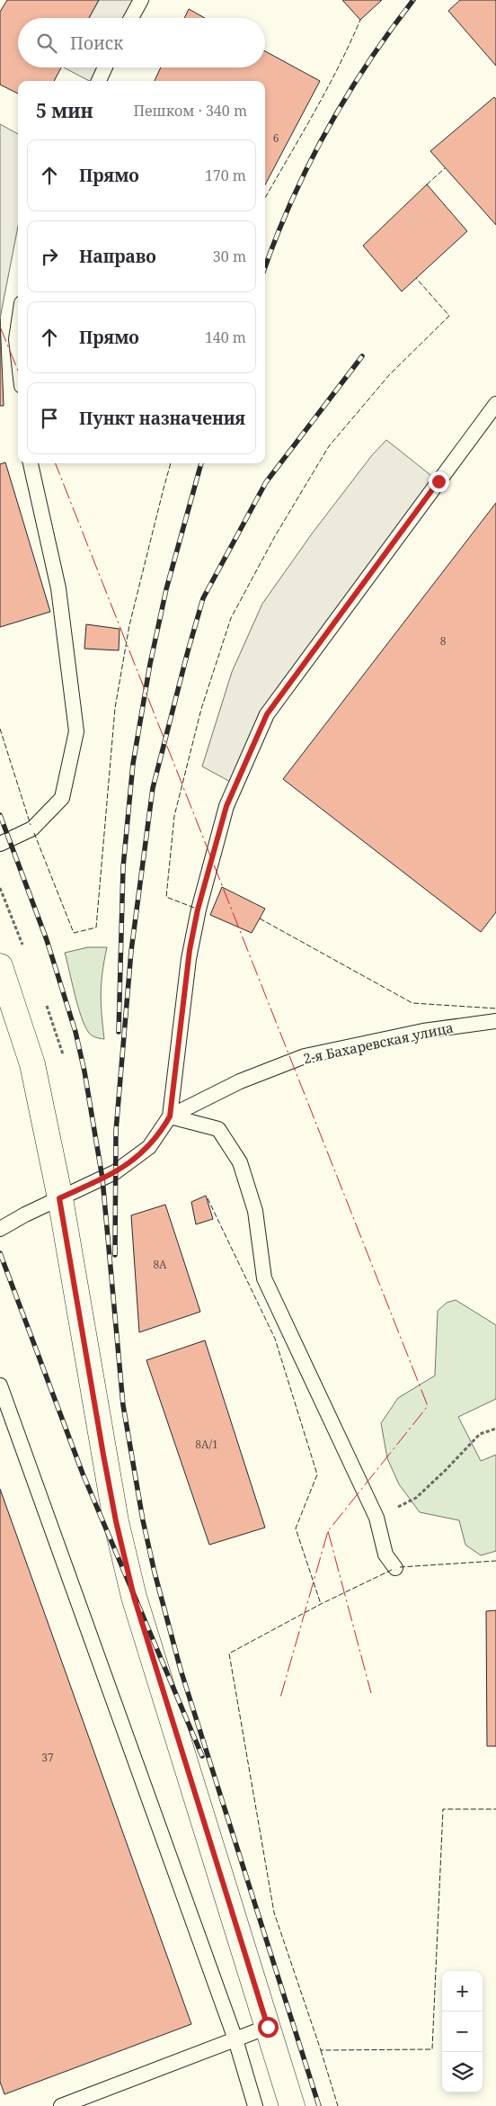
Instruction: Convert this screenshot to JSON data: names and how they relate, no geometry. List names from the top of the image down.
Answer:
{
  "streets": {
    "lane": ["2-я Бахаревская улица"]
  },
  "house_numbers": [
    "6",
    "8",
    "8А",
    "8А/1",
    "37"
  ],
  "page": {
    "search": "Поиск",
    "heading": ["5 мин", "Пешком · 340 m"],
    "list": [
      ["Прямо", "170 m"],
      ["Направо", "30 m"],
      ["Прямо", "140 m"],
      "Пункт назначения"
    ],
    "map_buttons": ["+", "−"]
  }
}
